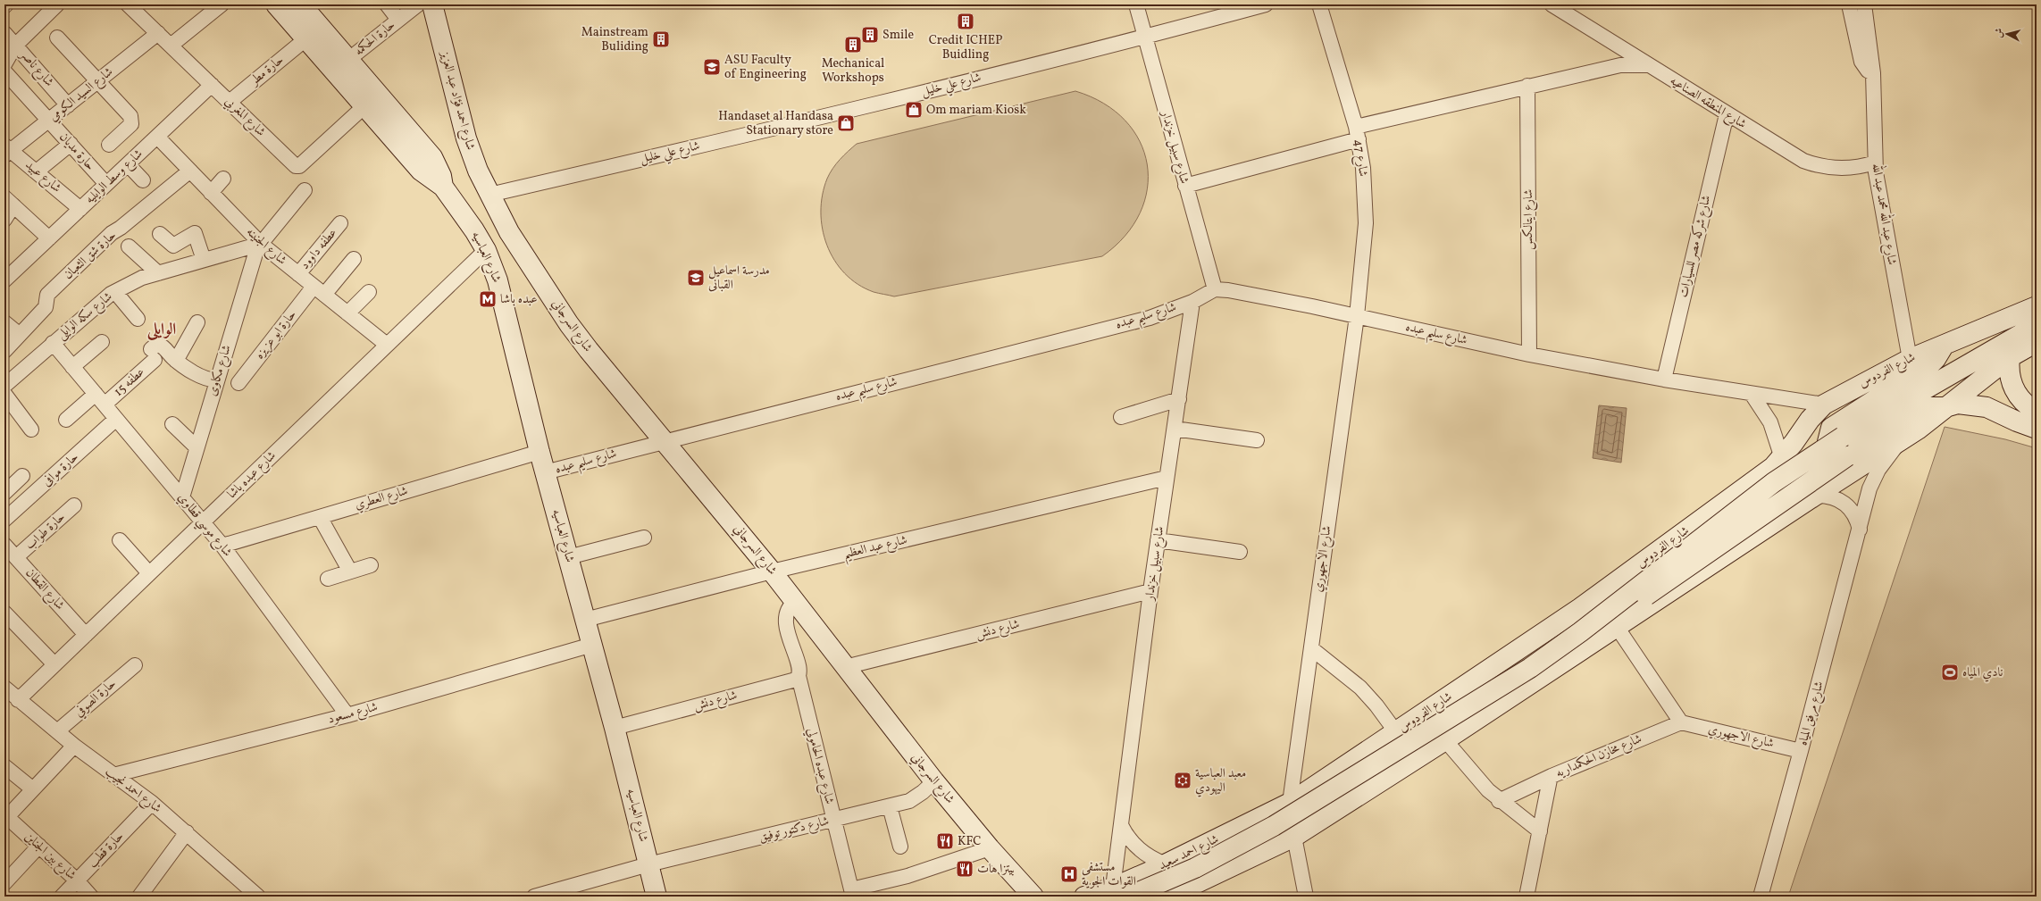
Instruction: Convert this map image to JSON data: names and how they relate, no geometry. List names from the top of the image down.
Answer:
{
  "streets": {
    "main road": [
      "شارع احمد فؤاد عبد العزيز",
      "شارع العباسيه",
      "شارع السرجاني",
      "شارع الفردوس",
      "شارع احمد سعيد"
    ],
    "street": [
      "حارة الحكمه",
      "شارع ناصر",
      "حارة مطر",
      "شارع علي خليل",
      "شارع السيد الكومي",
      "شارع المنطقه الصناعيه",
      "شارع المغربي",
      "شارع سبيل خزندار",
      "حارة مديان",
      "شارع 47",
      "شارع عبيد",
      "شارع وسط الوايليه",
      "شارع عبد الله محمد عبد الله",
      "شارع ايتالكس",
      "شارع الجنينه",
      "شارع شركه مصر للسيارات",
      "عطفه داوود",
      "حارة شق الثعبان",
      "شارع سكه الوايلى",
      "شارع سليم عبده",
      "حارة ابو عزيزه",
      "شارع مكاوى",
      "عطفه 15",
      "حارة موافى",
      "شارع عبده باشا",
      "شارع العطري",
      "شارع موسي قطاوي",
      "حارة طواب",
      "شارع عبد العظيم",
      "شارع الاجهوري",
      "شارع القطان",
      "شارع دنش",
      "حارة الصوفي",
      "شارع مسعود",
      "شارع مرفق المياه",
      "شارع مخازن الحكمداريه",
      "شارع عبده الحامولي",
      "شارع احمد نجيب",
      "شارع دكتور توفيق",
      "حارة قطب",
      "شارع بين الجناين"
    ]
  },
  "crossings": [
    ["حارة الحكمه", "شارع العباسيه"],
    ["شارع ناصر", "شارع السيد الكومي"],
    ["حارة مطر", "شارع المغربي"],
    ["حارة مطر", "شارع العباسيه"],
    ["شارع علي خليل", "شارع احمد فؤاد عبد العزيز"],
    ["شارع علي خليل", "شارع سبيل خزندار"],
    ["شارع علي خليل", "شارع السرجاني"],
    ["شارع السيد الكومي", "شارع المغربي"],
    ["شارع السيد الكومي", "حارة مديان"],
    ["شارع السيد الكومي", "شارع عبيد"],
    ["شارع احمد فؤاد عبد العزيز", "شارع السرجاني"],
    ["شارع المنطقه الصناعيه", "شارع عبد الله محمد عبد الله"],
    ["شارع المنطقه الصناعيه", "شارع شركه مصر للسيارات"],
    ["شارع المغربي", "شارع وسط الوايليه"],
    ["شارع المغربي", "شارع العباسيه"],
    ["شارع سبيل خزندار", "شارع سليم عبده"],
    ["شارع سبيل خزندار", "شارع عبد العظيم"],
    ["شارع سبيل خزندار", "شارع دنش"],
    ["شارع سبيل خزندار", "شارع احمد سعيد"],
    ["حارة مديان", "شارع وسط الوايليه"],
    ["شارع 47", "شارع سليم عبده"],
    ["شارع 47", "شارع الاجهوري"],
    ["شارع عبيد", "شارع وسط الوايليه"],
    ["شارع وسط الوايليه", "شارع الجنينه"],
    ["شارع عبد الله محمد عبد الله", "شارع الفردوس"],
    ["شارع ايتالكس", "شارع سليم عبده"],
    ["شارع الجنينه", "عطفه داوود"],
    ["شارع الجنينه", "حارة شق الثعبان"],
    ["شارع الجنينه", "شارع سكه الوايلى"],
    ["شارع الجنينه", "حارة ابو عزيزه"],
    ["شارع الجنينه", "شارع مكاوى"],
    ["شارع الجنينه", "شارع عبده باشا"],
    ["شارع شركه مصر للسيارات", "شارع سليم عبده"],
    ["شارع العباسيه", "شارع سليم عبده"],
    ["شارع العباسيه", "شارع عبده باشا"],
    ["شارع العباسيه", "شارع العطري"],
    ["شارع العباسيه", "شارع عبد العظيم"],
    ["شارع العباسيه", "شارع دنش"],
    ["شارع العباسيه", "شارع مسعود"],
    ["شارع العباسيه", "شارع دكتور توفيق"],
    ["شارع سكه الوايلى", "شارع مكاوى"],
    ["شارع سكه الوايلى", "شارع موسي قطاوي"],
    ["شارع سليم عبده", "شارع السرجاني"],
    ["شارع سليم عبده", "شارع الفردوس"],
    ["شارع سليم عبده", "شارع الاجهوري"],
    ["شارع السرجاني", "شارع عبد العظيم"],
    ["شارع السرجاني", "شارع دنش"],
    ["شارع السرجاني", "شارع دكتور توفيق"],
    ["شارع مكاوى", "شارع موسي قطاوي"],
    ["شارع الفردوس", "شارع الاجهوري"],
    ["شارع الفردوس", "شارع احمد سعيد"],
    ["عطفه 15", "شارع موسي قطاوي"],
    ["حارة موافى", "شارع موسي قطاوي"],
    ["شارع عبده باشا", "شارع موسي قطاوي"],
    ["شارع عبده باشا", "شارع القطان"],
    ["شارع عبده باشا", "شارع احمد نجيب"],
    ["شارع العطري", "شارع موسي قطاوي"],
    ["شارع موسي قطاوي", "شارع مسعود"],
    ["حارة طواب", "شارع القطان"],
    ["شارع الاجهوري", "شارع مرفق المياه"],
    ["شارع الاجهوري", "شارع مخازن الحكمداريه"],
    ["شارع الاجهوري", "شارع احمد سعيد"],
    ["شارع دنش", "شارع عبده الحامولي"],
    ["حارة الصوفي", "شارع احمد نجيب"],
    ["شارع مسعود", "شارع احمد نجيب"],
    ["شارع عبده الحامولي", "شارع دكتور توفيق"],
    ["شارع احمد نجيب", "حارة قطب"],
    ["حارة قطب", "شارع بين الجناين"]
  ],
  "districts": ["الوايلى"],
  "places": {
    "building": [
      "Credit ICHEP Buidling",
      "Smile",
      "Mainstream Buliding",
      "Mechanical Workshops"
    ],
    "school or university": ["ASU Faculty of Engineering", "مدرسة اسماعيل القبانى"],
    "shop": ["Om mariam Kiosk", "Handaset al Handasa Stationary store"],
    "metro station": ["عبده باشا"],
    "sports": ["نادي المياه"],
    "synagogue": ["معبد العباسية اليهودي"],
    "restaurant": ["KFC", "بيتزا هات"],
    "hospital": ["مستشفى القوات الجوية"]
  },
  "north": "left"
}
